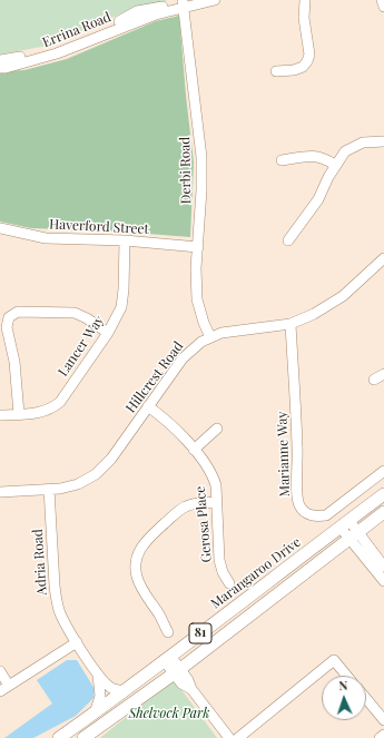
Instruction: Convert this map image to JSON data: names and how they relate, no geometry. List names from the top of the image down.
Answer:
{
  "streets": {
    "main road": ["Marangaroo Drive", "81"],
    "street": [
      "Errina Road",
      "Derbi Road",
      "Haverford Street",
      "Lancer Way",
      "Hillcrest Road",
      "Marianne Way",
      "Gerosa Place",
      "Adria Road"
    ]
  },
  "crossings": [
    ["Errina Road", "Derbi Road"],
    ["Derbi Road", "Haverford Street"],
    ["Derbi Road", "Hillcrest Road"],
    ["Haverford Street", "Lancer Way"],
    ["Hillcrest Road", "Marianne Way"],
    ["Hillcrest Road", "Gerosa Place"],
    ["Hillcrest Road", "Adria Road"],
    ["Adria Road", "Marangaroo Drive"]
  ],
  "parks": ["Shelvock Park"],
  "north": "top"
}
